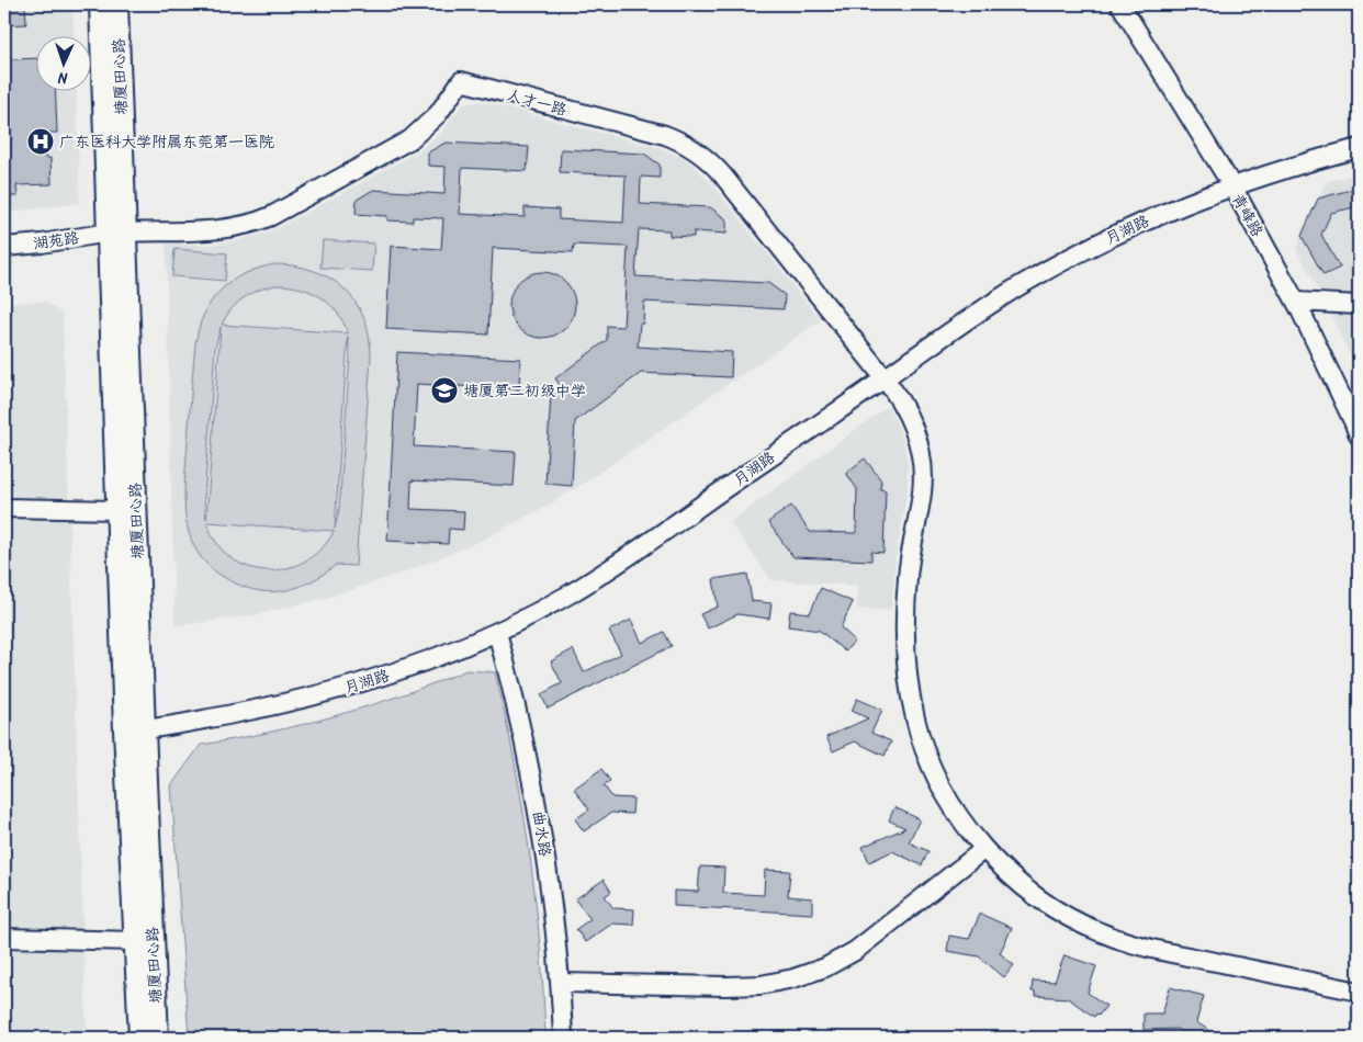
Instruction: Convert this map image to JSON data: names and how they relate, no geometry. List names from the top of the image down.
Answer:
{
  "streets": {
    "main road": ["塘厦田心路"],
    "street": [
      "人才一路",
      "青峰路",
      "月湖路",
      "湖苑路",
      "曲水路"
    ]
  },
  "crossings": [
    ["塘厦田心路", "人才一路"],
    ["塘厦田心路", "月湖路"],
    ["塘厦田心路", "湖苑路"],
    ["人才一路", "月湖路"],
    ["人才一路", "湖苑路"],
    ["青峰路", "月湖路"],
    ["月湖路", "曲水路"]
  ],
  "places": {
    "hospital": ["广东医科大学附属东莞第一医院"],
    "school or university": ["塘厦第二初级中学"]
  },
  "north": "bottom"
}
